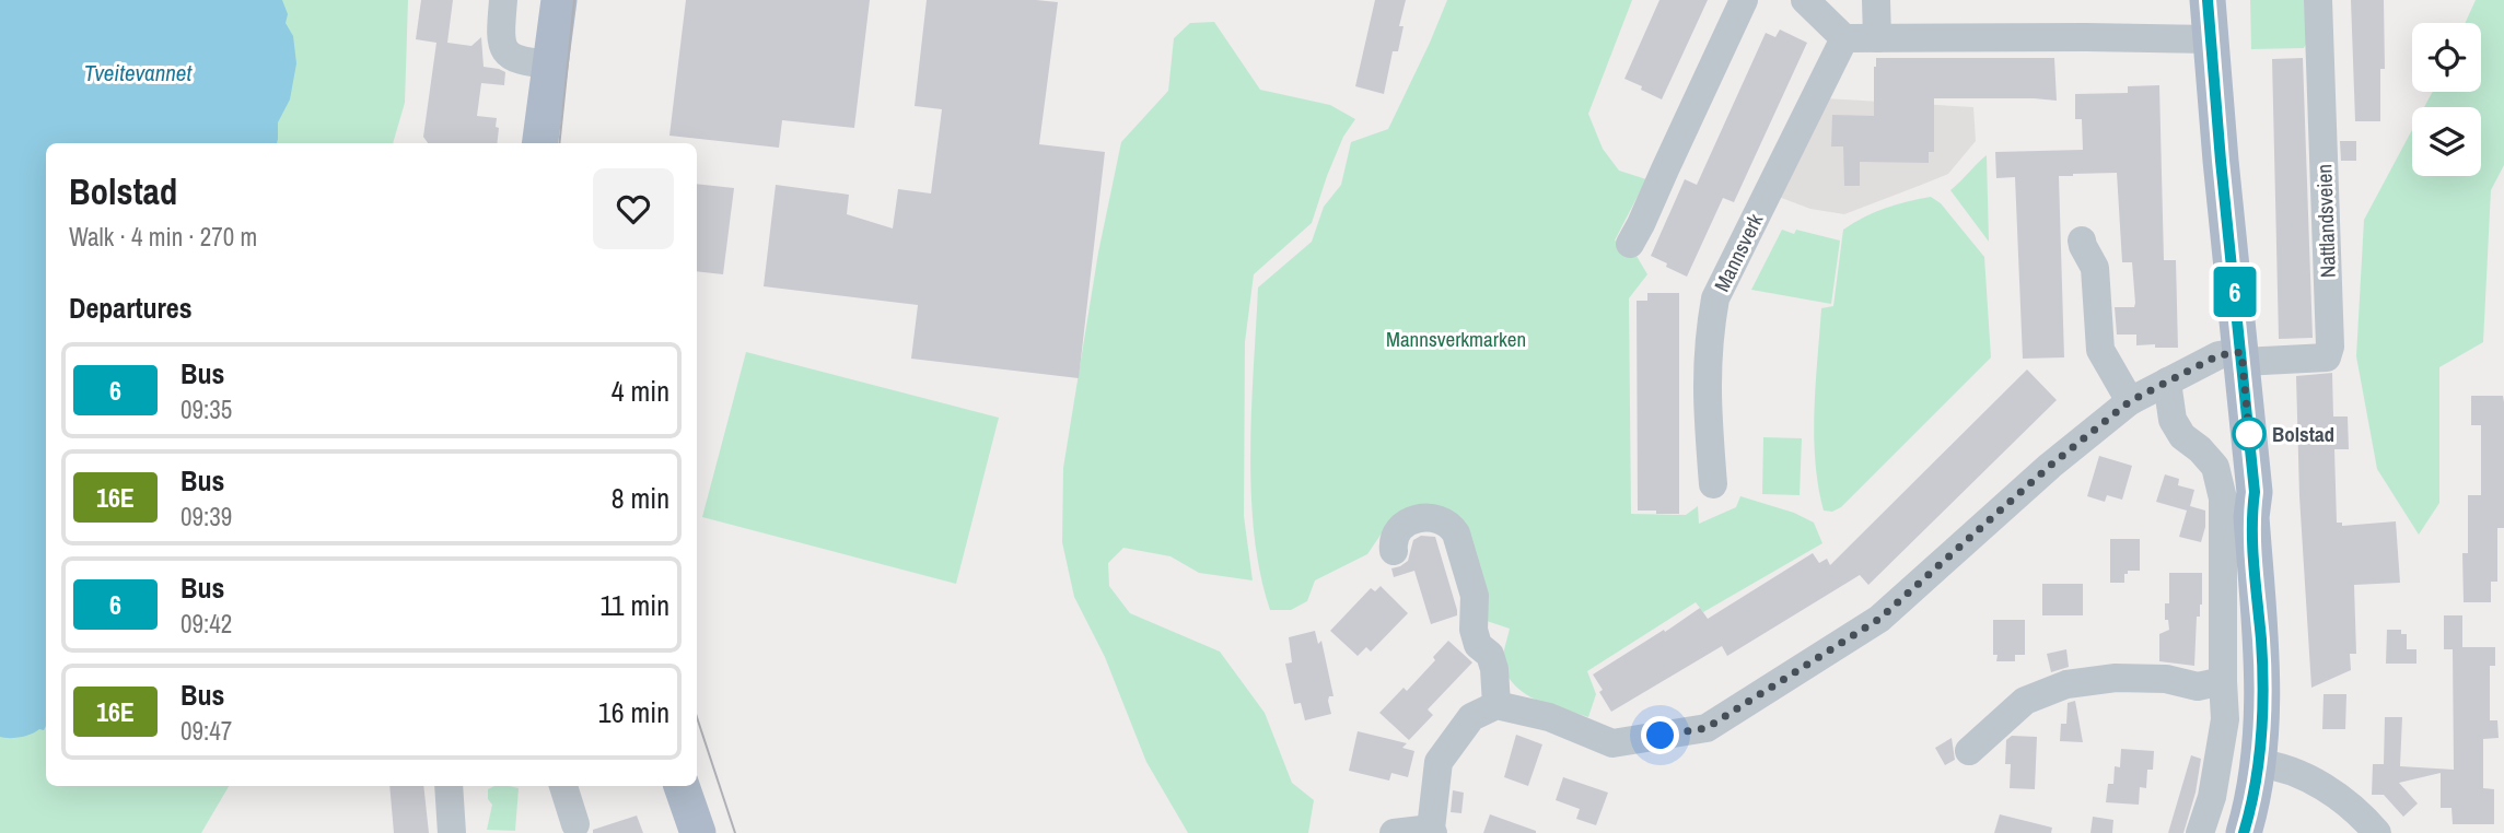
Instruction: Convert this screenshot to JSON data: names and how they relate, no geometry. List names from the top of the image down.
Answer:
{
  "streets": {
    "street": ["Nattlandsveien", "Mannsverk"]
  },
  "water": ["Tveitevannet"],
  "parks": ["Mannsverkmarken"],
  "places": ["Bolstad"],
  "lines": ["bus line 6"],
  "page": {
    "on_map": "6",
    "heading": [
      ["Bolstad", "Walk · 4 min · 270 m"],
      "Departures"
    ],
    "list": [
      {
        "mark": "6",
        "name": "Bus",
        "note": "09:35",
        "value": "4 min"
      },
      {
        "mark": "16E",
        "name": "Bus",
        "note": "09:39",
        "value": "8 min"
      },
      {
        "mark": "6",
        "name": "Bus",
        "note": "09:42",
        "value": "11 min"
      },
      {
        "mark": "16E",
        "name": "Bus",
        "note": "09:47",
        "value": "16 min"
      }
    ]
  }
}
